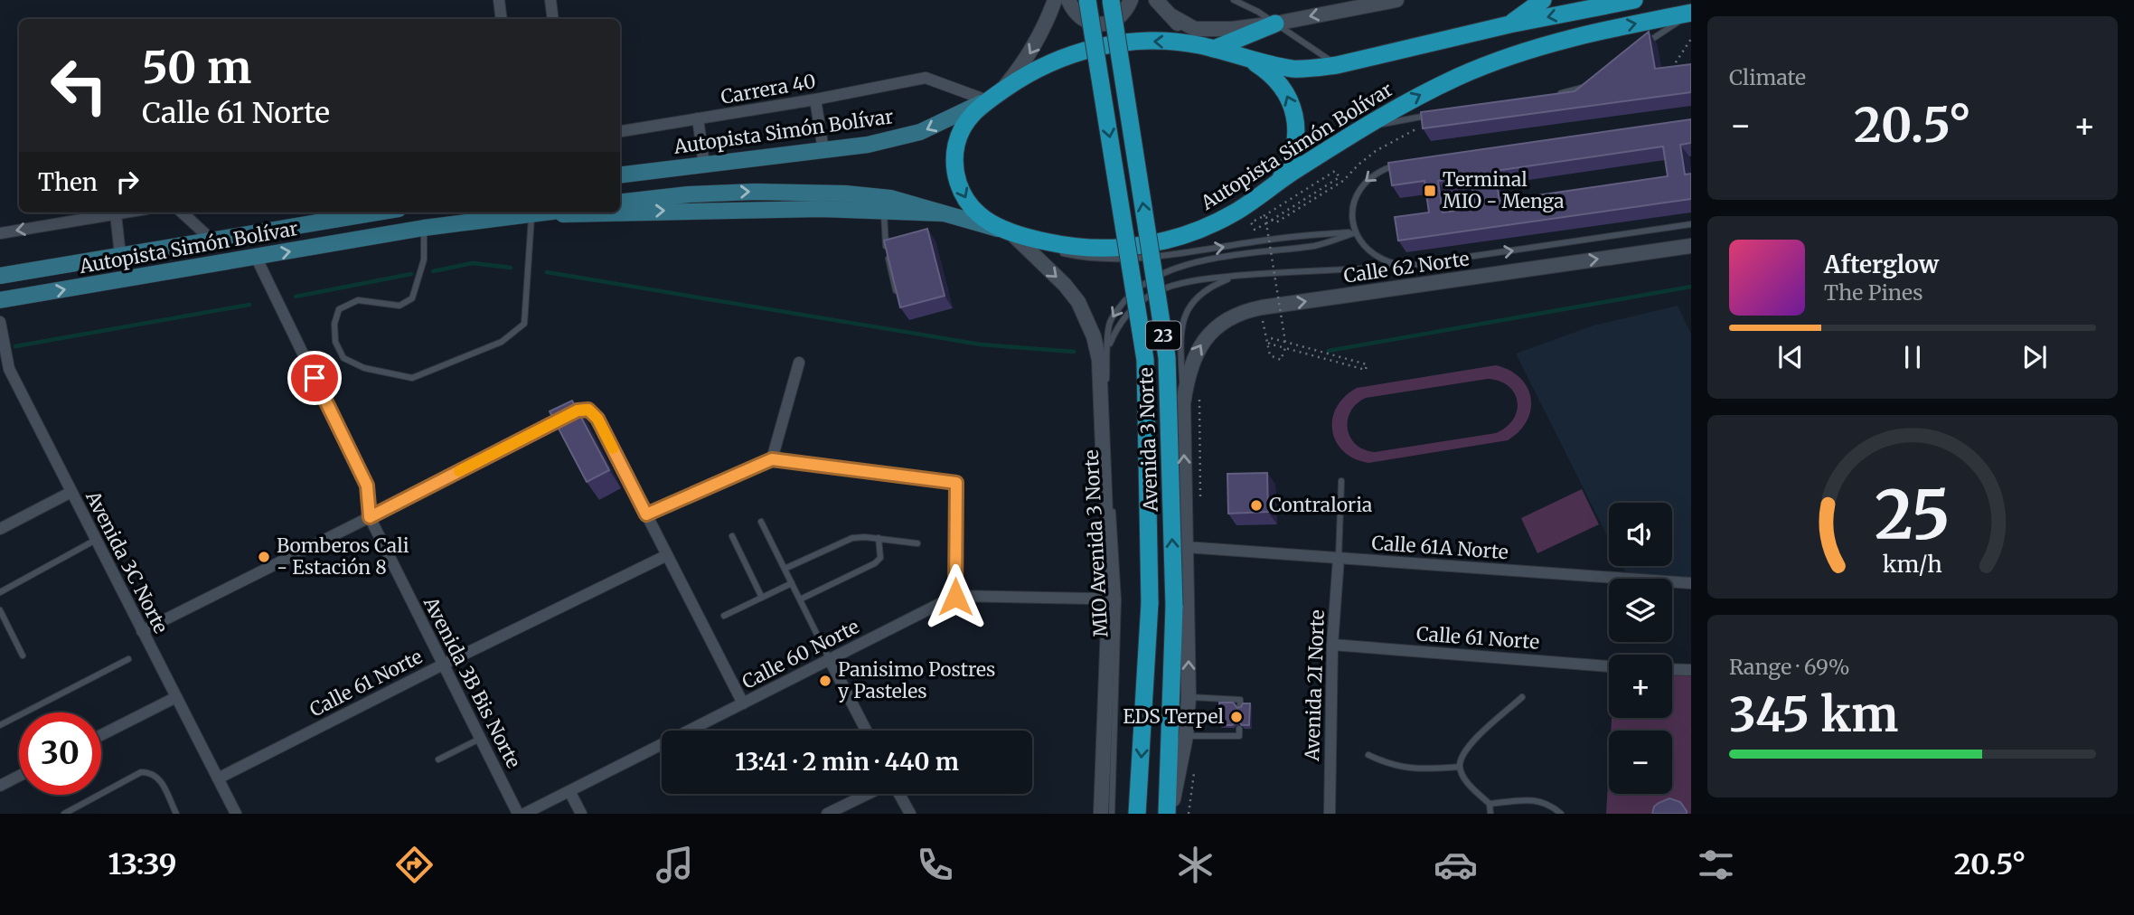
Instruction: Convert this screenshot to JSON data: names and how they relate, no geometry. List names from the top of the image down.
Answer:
{
  "streets": {
    "main road": ["Autopista Simón Bolívar", "23", "Avenida 3 Norte"],
    "street": [
      "Carrera 40",
      "Calle 62 Norte",
      "Calle 61A Norte",
      "Avenida 3C Norte",
      "Calle 61 Norte",
      "Calle 60 Norte",
      "Avenida 3B Bis Norte",
      "Avenida 2I Norte"
    ],
    "lane": ["MIO Avenida 3 Norte"]
  },
  "crossings": [
    ["Carrera 40", "Autopista Simón Bolívar"],
    ["Autopista Simón Bolívar", "Avenida 3B Bis Norte"],
    ["Calle 62 Norte", "Avenida 3 Norte"],
    ["Avenida 3 Norte", "Calle 61A Norte"],
    ["Calle 61A Norte", "Avenida 2I Norte"],
    ["Avenida 3C Norte", "Calle 61 Norte"],
    ["Calle 61 Norte", "Avenida 3B Bis Norte"],
    ["Calle 61 Norte", "Avenida 2I Norte"]
  ],
  "one_way": ["Calle 62 Norte"],
  "places": {
    "transit": ["Terminal MIO - Menga"],
    "other": [
      "Contraloria",
      "Bomberos Cali - Estación 8",
      "Panisimo Postres y Pasteles",
      "EDS Terpel"
    ]
  },
  "page": {
    "tile": [
      "Climate",
      ["Range · 69%", "345 km"]
    ],
    "turn": ["50 m", "Calle 61 Norte"],
    "heat": ["−", "20.5°", "+"],
    "then": "Then",
    "song": ["Afterglow", "The Pines"],
    "map_buttons": ["+", "−"],
    "limit": "30",
    "trip": "13:41 · 2 min · 440 m",
    "tabs": ["13:39", "20.5°"],
    "gauge": ["25", "km/h"]
  }
}
